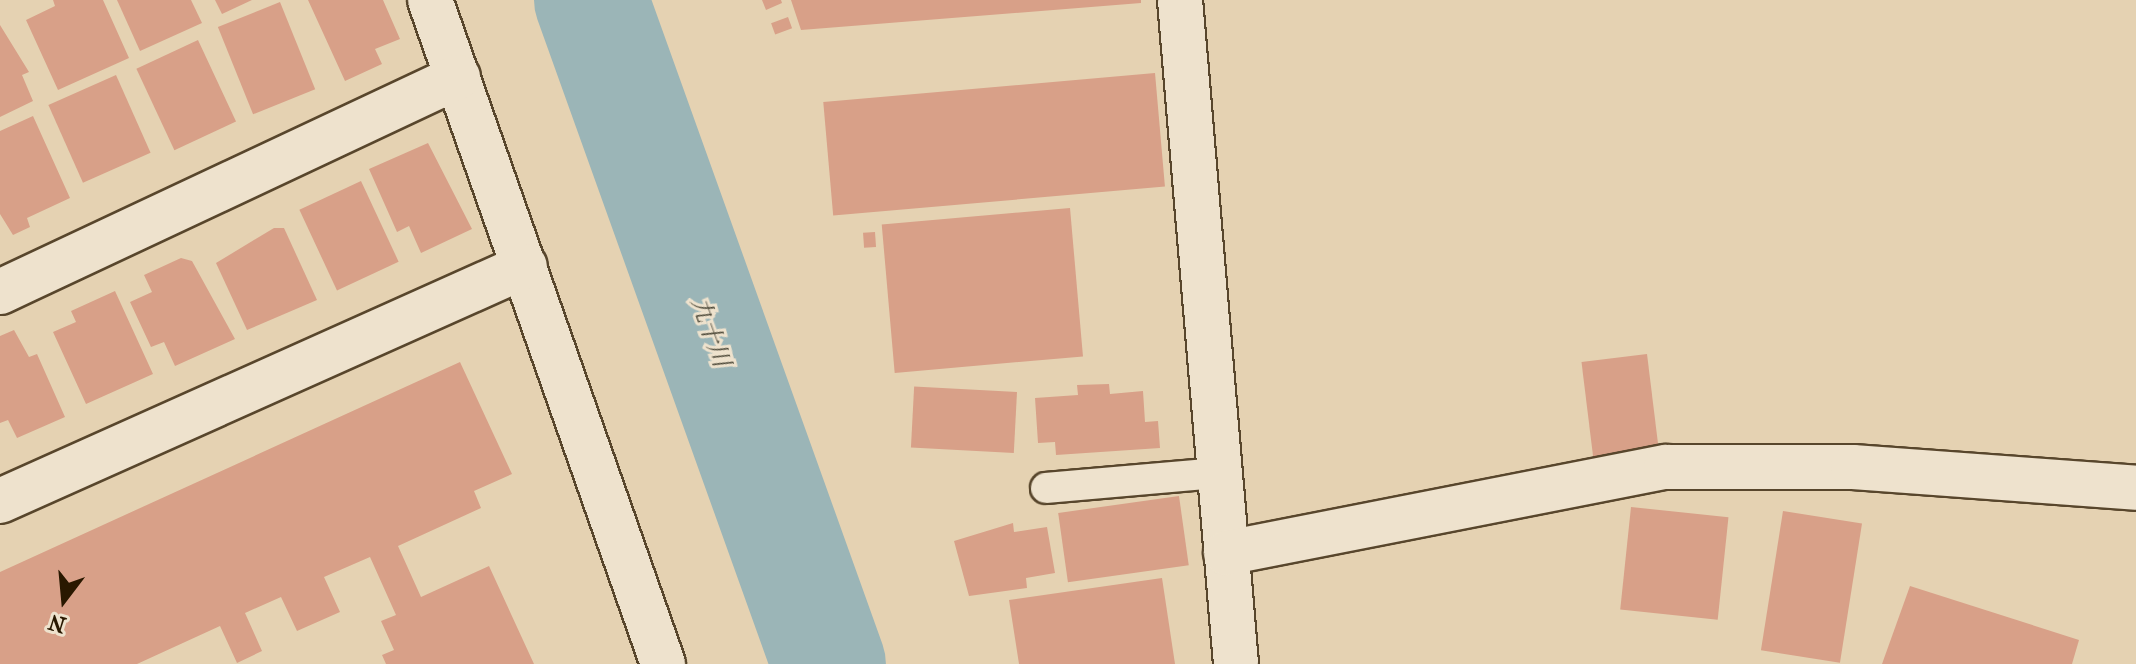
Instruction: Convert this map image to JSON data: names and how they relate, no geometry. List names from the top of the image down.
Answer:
{
  "water": ["九十川"],
  "north": "bottom"
}
